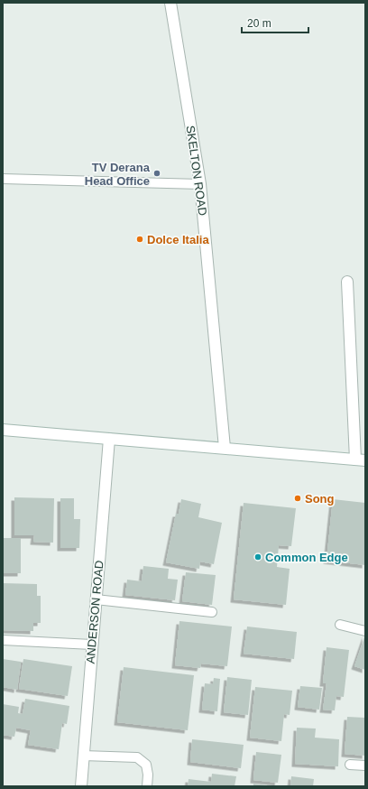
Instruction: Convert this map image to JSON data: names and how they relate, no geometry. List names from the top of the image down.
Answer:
{
  "streets": {
    "street": ["SKELTON ROAD", "ANDERSON ROAD"]
  },
  "places": [
    "TV Derana Head Office",
    "Dolce Italia",
    "Song",
    "Common Edge"
  ],
  "scale_bar": "20 m"
}
